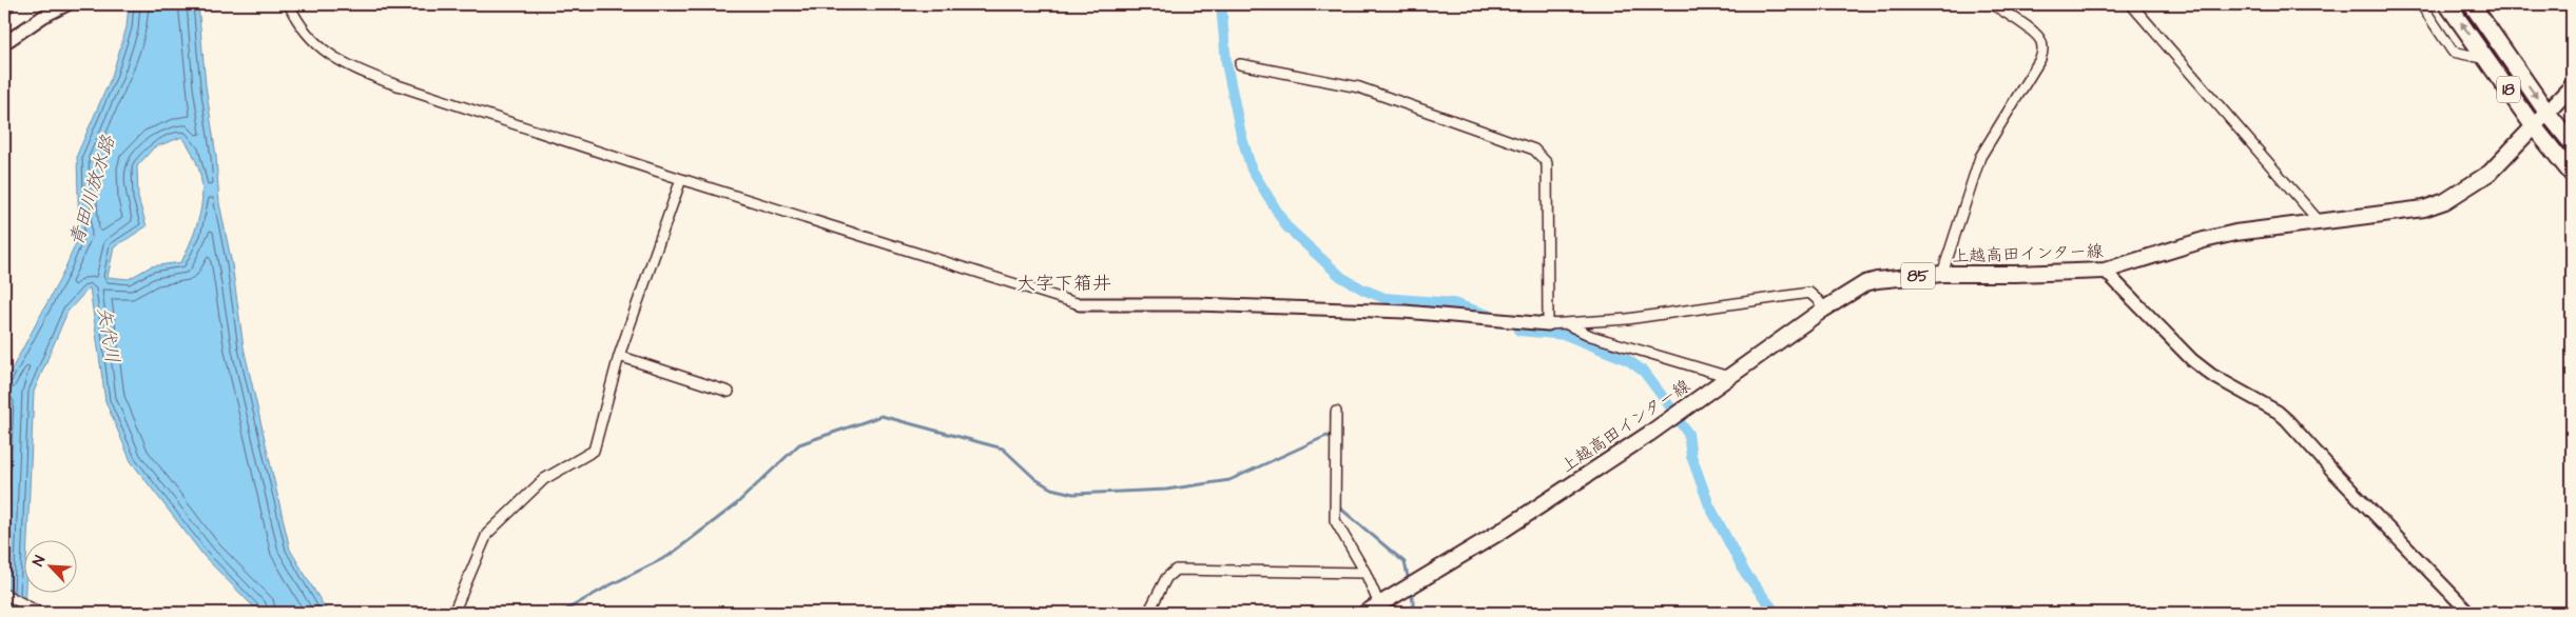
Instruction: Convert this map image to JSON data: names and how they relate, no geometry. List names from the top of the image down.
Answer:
{
  "streets": {
    "highway": ["18"],
    "main road": ["上越高田インター線", "85"]
  },
  "crossings": [
    ["18", "上越高田インター線"]
  ],
  "districts": ["大字下箱井"],
  "water": ["青田川放水路", "矢代川"],
  "north": "top left"
}
